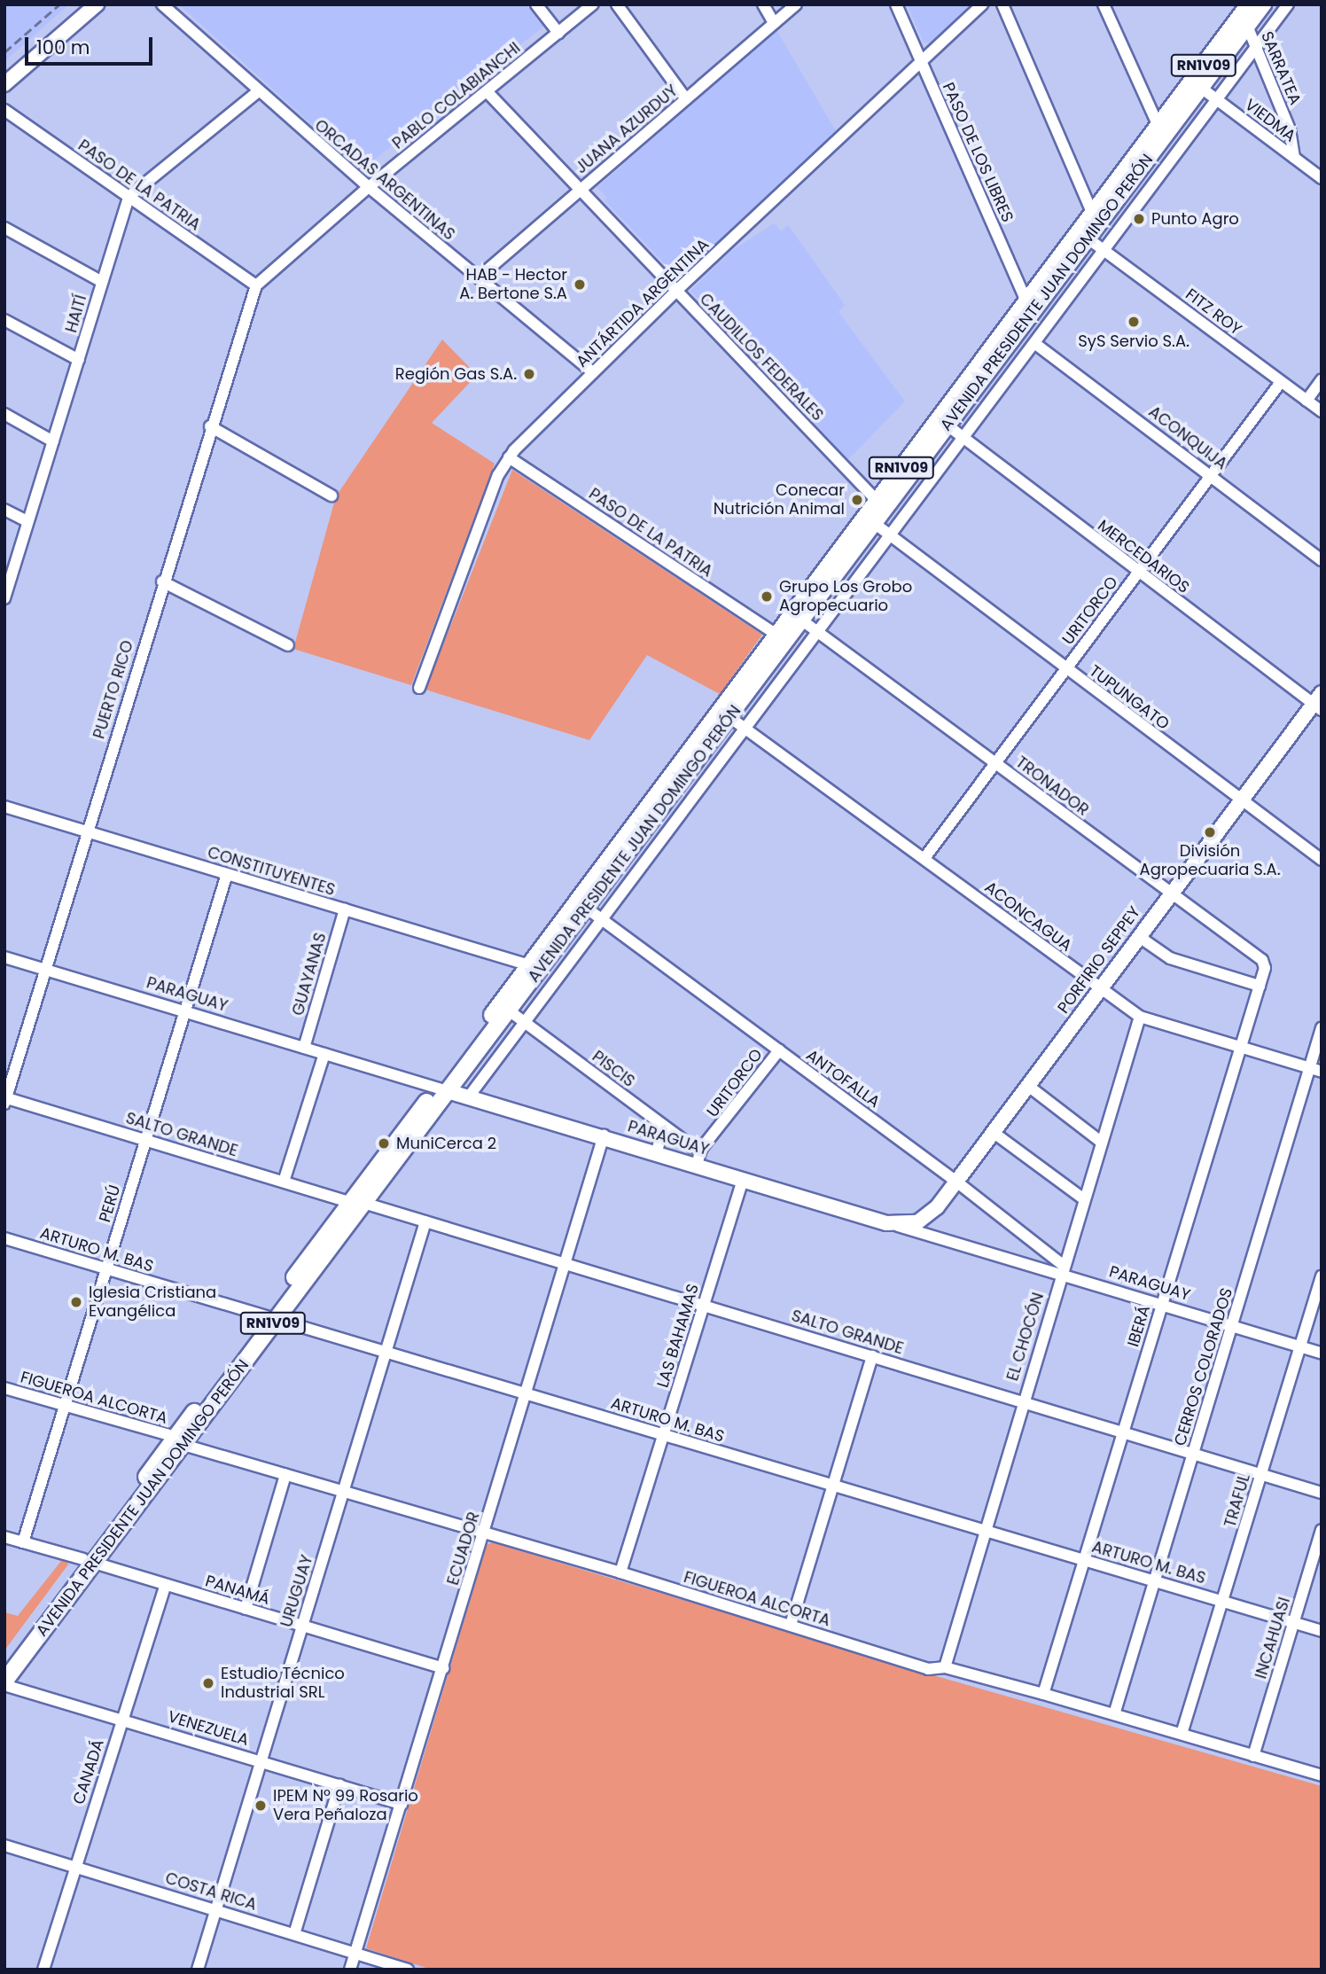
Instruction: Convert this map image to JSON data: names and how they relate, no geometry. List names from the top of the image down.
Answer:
{
  "streets": {
    "main road": [
      "RN1V09",
      "AVENIDA PRESIDENTE JUAN DOMINGO PERÓN",
      "PORFIRIO SEPPEY",
      "PARAGUAY"
    ],
    "street": [
      "SARRATEA",
      "PABLO COLABIANCHI",
      "VIEDMA",
      "JUANA AZURDUY",
      "PASO DE LOS LIBRES",
      "ORCADAS ARGENTINAS",
      "PASO DE LA PATRIA",
      "ANTÁRTIDA ARGENTINA",
      "FITZ ROY",
      "HAITÍ",
      "CAUDILLOS FEDERALES",
      "ACONQUIJA",
      "MERCEDARIOS",
      "URITORCO",
      "PUERTO RICO",
      "TUPUNGATO",
      "TRONADOR",
      "CONSTITUYENTES",
      "ACONCAGUA",
      "GUAYANAS",
      "PISCIS",
      "ANTOFALLA",
      "SALTO GRANDE",
      "PERÚ",
      "ARTURO M. BAS",
      "IBERÁ",
      "LAS BAHAMAS",
      "EL CHOCÓN",
      "CERROS COLORADOS",
      "FIGUEROA ALCORTA",
      "TRAFUL",
      "ECUADOR",
      "PANAMÁ",
      "URUGUAY",
      "INCAHUASI",
      "VENEZUELA",
      "CANADÁ",
      "COSTA RICA"
    ]
  },
  "crossings": [
    ["SARRATEA", "VIEDMA"],
    ["SARRATEA", "AVENIDA PRESIDENTE JUAN DOMINGO PERÓN"],
    ["PABLO COLABIANCHI", "ORCADAS ARGENTINAS"],
    ["PABLO COLABIANCHI", "PASO DE LA PATRIA"],
    ["PABLO COLABIANCHI", "CAUDILLOS FEDERALES"],
    ["PABLO COLABIANCHI", "PUERTO RICO"],
    ["VIEDMA", "AVENIDA PRESIDENTE JUAN DOMINGO PERÓN"],
    ["JUANA AZURDUY", "ORCADAS ARGENTINAS"],
    ["JUANA AZURDUY", "CAUDILLOS FEDERALES"],
    ["PASO DE LOS LIBRES", "AVENIDA PRESIDENTE JUAN DOMINGO PERÓN"],
    ["PASO DE LOS LIBRES", "ANTÁRTIDA ARGENTINA"],
    ["ORCADAS ARGENTINAS", "ANTÁRTIDA ARGENTINA"],
    ["PASO DE LA PATRIA", "AVENIDA PRESIDENTE JUAN DOMINGO PERÓN"],
    ["PASO DE LA PATRIA", "ANTÁRTIDA ARGENTINA"],
    ["PASO DE LA PATRIA", "HAITÍ"],
    ["PASO DE LA PATRIA", "PUERTO RICO"],
    ["AVENIDA PRESIDENTE JUAN DOMINGO PERÓN", "FITZ ROY"],
    ["AVENIDA PRESIDENTE JUAN DOMINGO PERÓN", "CAUDILLOS FEDERALES"],
    ["AVENIDA PRESIDENTE JUAN DOMINGO PERÓN", "ACONQUIJA"],
    ["AVENIDA PRESIDENTE JUAN DOMINGO PERÓN", "MERCEDARIOS"],
    ["AVENIDA PRESIDENTE JUAN DOMINGO PERÓN", "TUPUNGATO"],
    ["AVENIDA PRESIDENTE JUAN DOMINGO PERÓN", "TRONADOR"],
    ["AVENIDA PRESIDENTE JUAN DOMINGO PERÓN", "CONSTITUYENTES"],
    ["AVENIDA PRESIDENTE JUAN DOMINGO PERÓN", "ACONCAGUA"],
    ["AVENIDA PRESIDENTE JUAN DOMINGO PERÓN", "PARAGUAY"],
    ["AVENIDA PRESIDENTE JUAN DOMINGO PERÓN", "PISCIS"],
    ["AVENIDA PRESIDENTE JUAN DOMINGO PERÓN", "ANTOFALLA"],
    ["AVENIDA PRESIDENTE JUAN DOMINGO PERÓN", "SALTO GRANDE"],
    ["AVENIDA PRESIDENTE JUAN DOMINGO PERÓN", "ARTURO M. BAS"],
    ["AVENIDA PRESIDENTE JUAN DOMINGO PERÓN", "FIGUEROA ALCORTA"],
    ["AVENIDA PRESIDENTE JUAN DOMINGO PERÓN", "PANAMÁ"],
    ["AVENIDA PRESIDENTE JUAN DOMINGO PERÓN", "VENEZUELA"],
    ["ANTÁRTIDA ARGENTINA", "CAUDILLOS FEDERALES"],
    ["FITZ ROY", "URITORCO"],
    ["ACONQUIJA", "URITORCO"],
    ["MERCEDARIOS", "URITORCO"],
    ["MERCEDARIOS", "PORFIRIO SEPPEY"],
    ["URITORCO", "TUPUNGATO"],
    ["URITORCO", "TRONADOR"],
    ["URITORCO", "ACONCAGUA"],
    ["URITORCO", "PARAGUAY"],
    ["URITORCO", "PISCIS"],
    ["URITORCO", "ANTOFALLA"],
    ["PUERTO RICO", "CONSTITUYENTES"],
    ["PUERTO RICO", "PARAGUAY"],
    ["PUERTO RICO", "SALTO GRANDE"],
    ["TUPUNGATO", "PORFIRIO SEPPEY"],
    ["TRONADOR", "PORFIRIO SEPPEY"],
    ["TRONADOR", "IBERÁ"],
    ["CONSTITUYENTES", "GUAYANAS"],
    ["CONSTITUYENTES", "PERÚ"],
    ["ACONCAGUA", "PORFIRIO SEPPEY"],
    ["ACONCAGUA", "IBERÁ"],
    ["ACONCAGUA", "EL CHOCÓN"],
    ["ACONCAGUA", "CERROS COLORADOS"],
    ["PORFIRIO SEPPEY", "PARAGUAY"],
    ["PORFIRIO SEPPEY", "ANTOFALLA"],
    ["GUAYANAS", "PARAGUAY"],
    ["PARAGUAY", "ANTOFALLA"],
    ["PARAGUAY", "PERÚ"],
    ["PARAGUAY", "IBERÁ"],
    ["PARAGUAY", "LAS BAHAMAS"],
    ["PARAGUAY", "EL CHOCÓN"],
    ["PARAGUAY", "CERROS COLORADOS"],
    ["PARAGUAY", "TRAFUL"],
    ["PARAGUAY", "ECUADOR"],
    ["ANTOFALLA", "EL CHOCÓN"],
    ["SALTO GRANDE", "PERÚ"],
    ["SALTO GRANDE", "IBERÁ"],
    ["SALTO GRANDE", "LAS BAHAMAS"],
    ["SALTO GRANDE", "EL CHOCÓN"],
    ["SALTO GRANDE", "CERROS COLORADOS"],
    ["SALTO GRANDE", "TRAFUL"],
    ["SALTO GRANDE", "ECUADOR"],
    ["SALTO GRANDE", "URUGUAY"],
    ["PERÚ", "ARTURO M. BAS"],
    ["PERÚ", "FIGUEROA ALCORTA"],
    ["PERÚ", "PANAMÁ"],
    ["ARTURO M. BAS", "IBERÁ"],
    ["ARTURO M. BAS", "LAS BAHAMAS"],
    ["ARTURO M. BAS", "EL CHOCÓN"],
    ["ARTURO M. BAS", "CERROS COLORADOS"],
    ["ARTURO M. BAS", "TRAFUL"],
    ["ARTURO M. BAS", "ECUADOR"],
    ["ARTURO M. BAS", "URUGUAY"],
    ["ARTURO M. BAS", "INCAHUASI"],
    ["IBERÁ", "FIGUEROA ALCORTA"],
    ["LAS BAHAMAS", "FIGUEROA ALCORTA"],
    ["EL CHOCÓN", "FIGUEROA ALCORTA"],
    ["CERROS COLORADOS", "FIGUEROA ALCORTA"],
    ["FIGUEROA ALCORTA", "TRAFUL"],
    ["FIGUEROA ALCORTA", "ECUADOR"],
    ["FIGUEROA ALCORTA", "URUGUAY"],
    ["FIGUEROA ALCORTA", "INCAHUASI"],
    ["ECUADOR", "PANAMÁ"],
    ["ECUADOR", "VENEZUELA"],
    ["ECUADOR", "COSTA RICA"],
    ["PANAMÁ", "URUGUAY"],
    ["PANAMÁ", "CANADÁ"],
    ["URUGUAY", "VENEZUELA"],
    ["URUGUAY", "COSTA RICA"],
    ["VENEZUELA", "CANADÁ"],
    ["CANADÁ", "COSTA RICA"]
  ],
  "places": [
    "Punto Agro",
    "HAB - Hector A. Bertone S.A",
    "SyS Servio S.A.",
    "Región Gas S.A.",
    "Conecar Nutrición Animal",
    "Grupo Los Grobo Agropecuario",
    "División Agropecuaria S.A.",
    "MuniCerca 2",
    "Iglesia Cristiana Evangélica",
    "Estudio Técnico Industrial SRL",
    "IPEM Nº 99 Rosario Vera Peñaloza"
  ],
  "scale_bar": "100 m"
}
